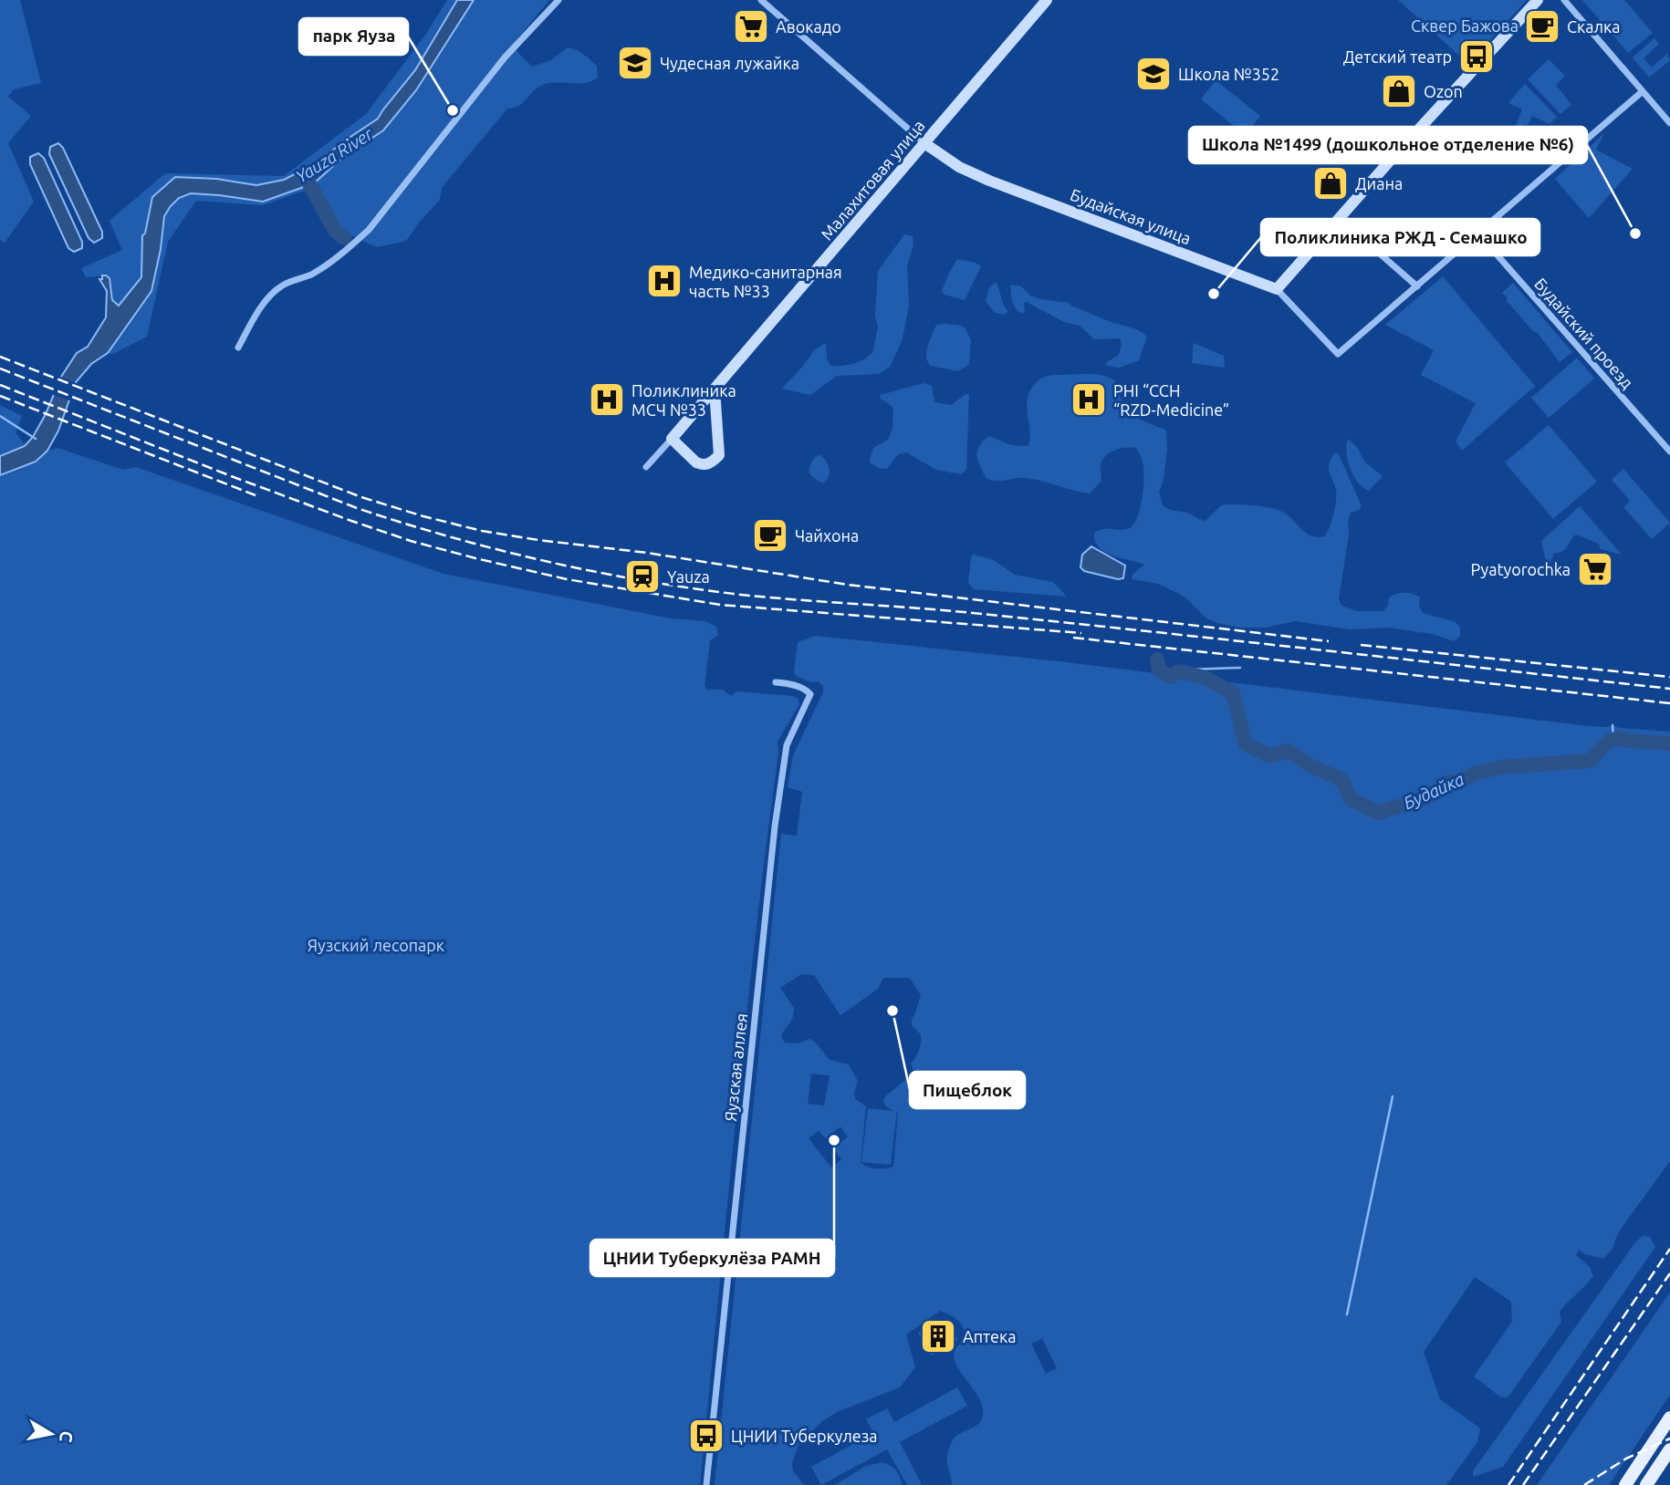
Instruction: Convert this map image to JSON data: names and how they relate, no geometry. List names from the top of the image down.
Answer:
{
  "streets": {
    "street": [
      "Малахитовая улица",
      "Будайская улица",
      "Будайский проезд",
      "Яузская аллея"
    ]
  },
  "crossings": [
    ["Малахитовая улица", "Будайская улица"],
    ["Будайская улица", "Будайский проезд"]
  ],
  "water": ["Yauza River", "Будайка"],
  "parks": ["Сквер Бажова", "Яузский лесопарк"],
  "places": {
    "supermarket": ["Авокадо", "Pyatyorochka"],
    "cafe": ["Скалка", "Чайхона"],
    "bus stop": ["Детский театр", "ЦНИИ Туберкулеза"],
    "school or university": ["Чудесная лужайка", "Школа №352"],
    "shop": ["Ozon", "Диана"],
    "other": [
      "парк Яуза",
      "Школа №1499 (дошкольное отделение №6)",
      "Поликлиника РЖД - Семашко",
      "Пищеблок",
      "ЦНИИ Туберкулёза РАМН"
    ],
    "hospital": ["Медико-санитарная часть №33", "Поликлиника МСЧ №33", "PHI “CCH “RZD-Medicine”"],
    "station": ["Yauza"],
    "building": ["Аптека"]
  },
  "north": "right"
}
